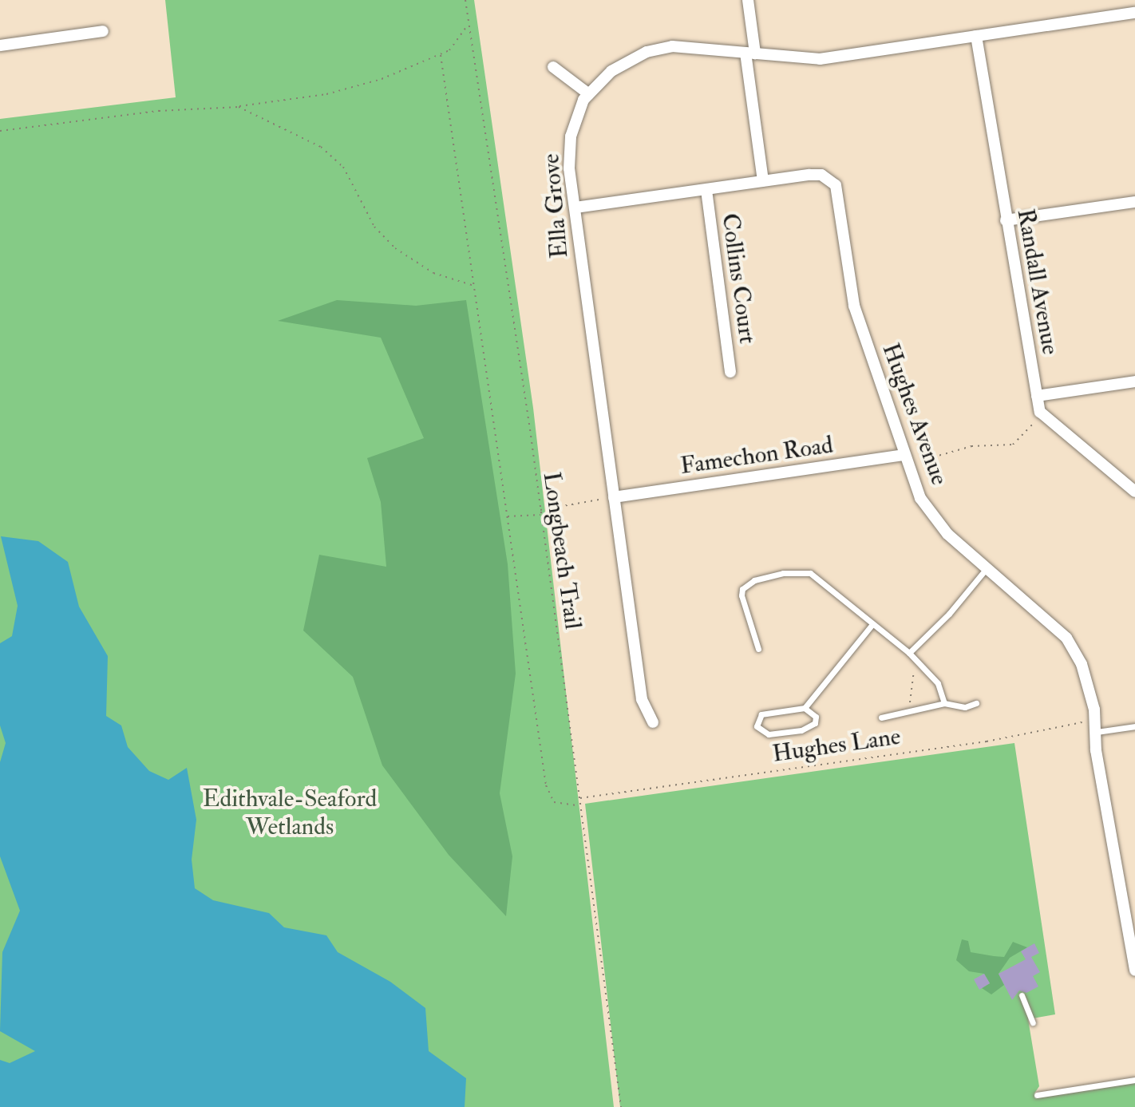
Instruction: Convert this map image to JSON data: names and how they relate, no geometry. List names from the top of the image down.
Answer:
{
  "streets": {
    "street": [
      "Ella Grove",
      "Collins Court",
      "Randall Avenue",
      "Hughes Avenue",
      "Famechon Road"
    ],
    "path": ["Longbeach Trail", "Hughes Lane"]
  },
  "crossings": [
    ["Ella Grove", "Randall Avenue"],
    ["Ella Grove", "Hughes Avenue"],
    ["Ella Grove", "Famechon Road"],
    ["Collins Court", "Hughes Avenue"],
    ["Hughes Avenue", "Famechon Road"],
    ["Hughes Avenue", "Hughes Lane"],
    ["Longbeach Trail", "Hughes Lane"]
  ],
  "parks": ["Edithvale-Seaford Wetlands"]
}
